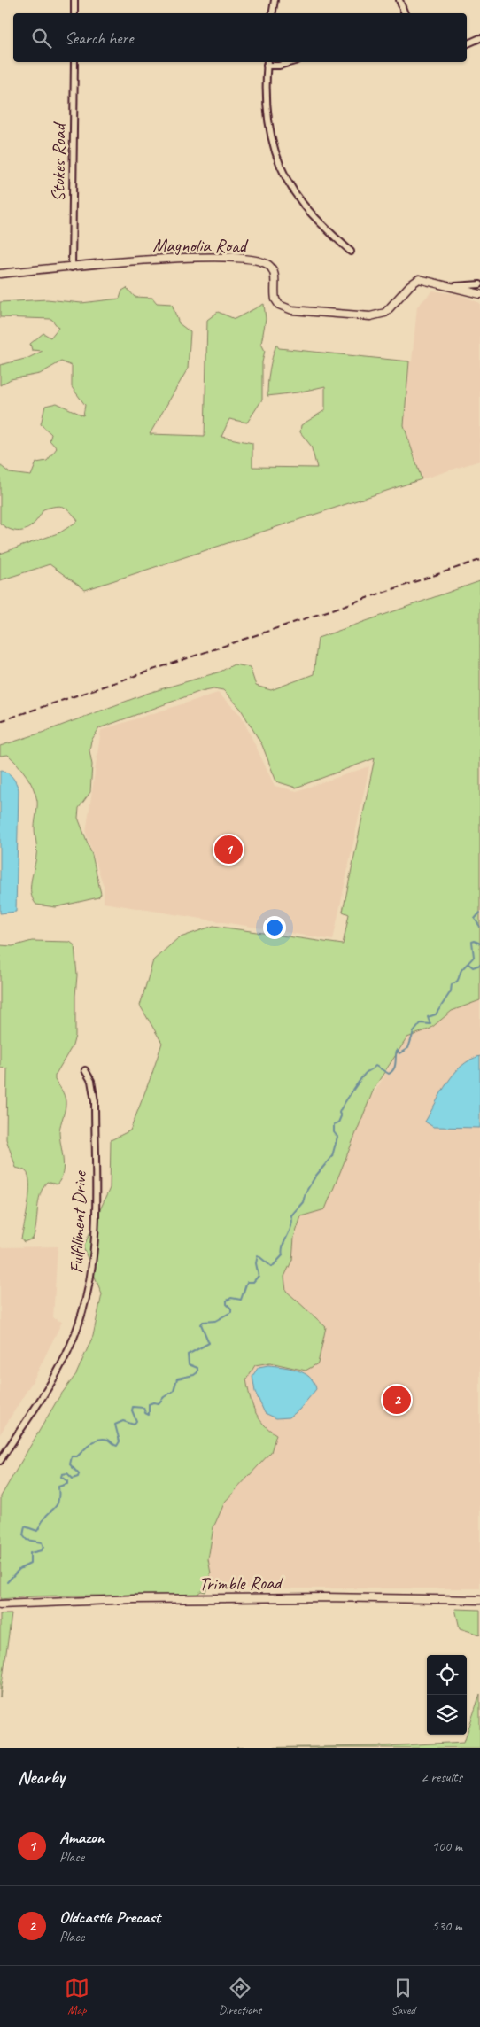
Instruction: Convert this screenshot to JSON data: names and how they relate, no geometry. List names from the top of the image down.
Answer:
{
  "streets": {
    "street": [
      "Stokes Road",
      "Magnolia Road",
      "Fulfillment Drive",
      "Trimble Road"
    ]
  },
  "crossings": [
    ["Stokes Road", "Magnolia Road"]
  ],
  "page": {
    "search": "Search here",
    "pins": ["1", "2"],
    "heading": ["Nearby", "2 results"],
    "list": [
      {
        "mark": "1",
        "name": "Amazon",
        "note": "Place",
        "value": "100 m"
      },
      {
        "mark": "2",
        "name": "Oldcastle Precast",
        "note": "Place",
        "value": "530 m"
      }
    ],
    "nav": ["Map", "Directions", "Saved"]
  }
}
